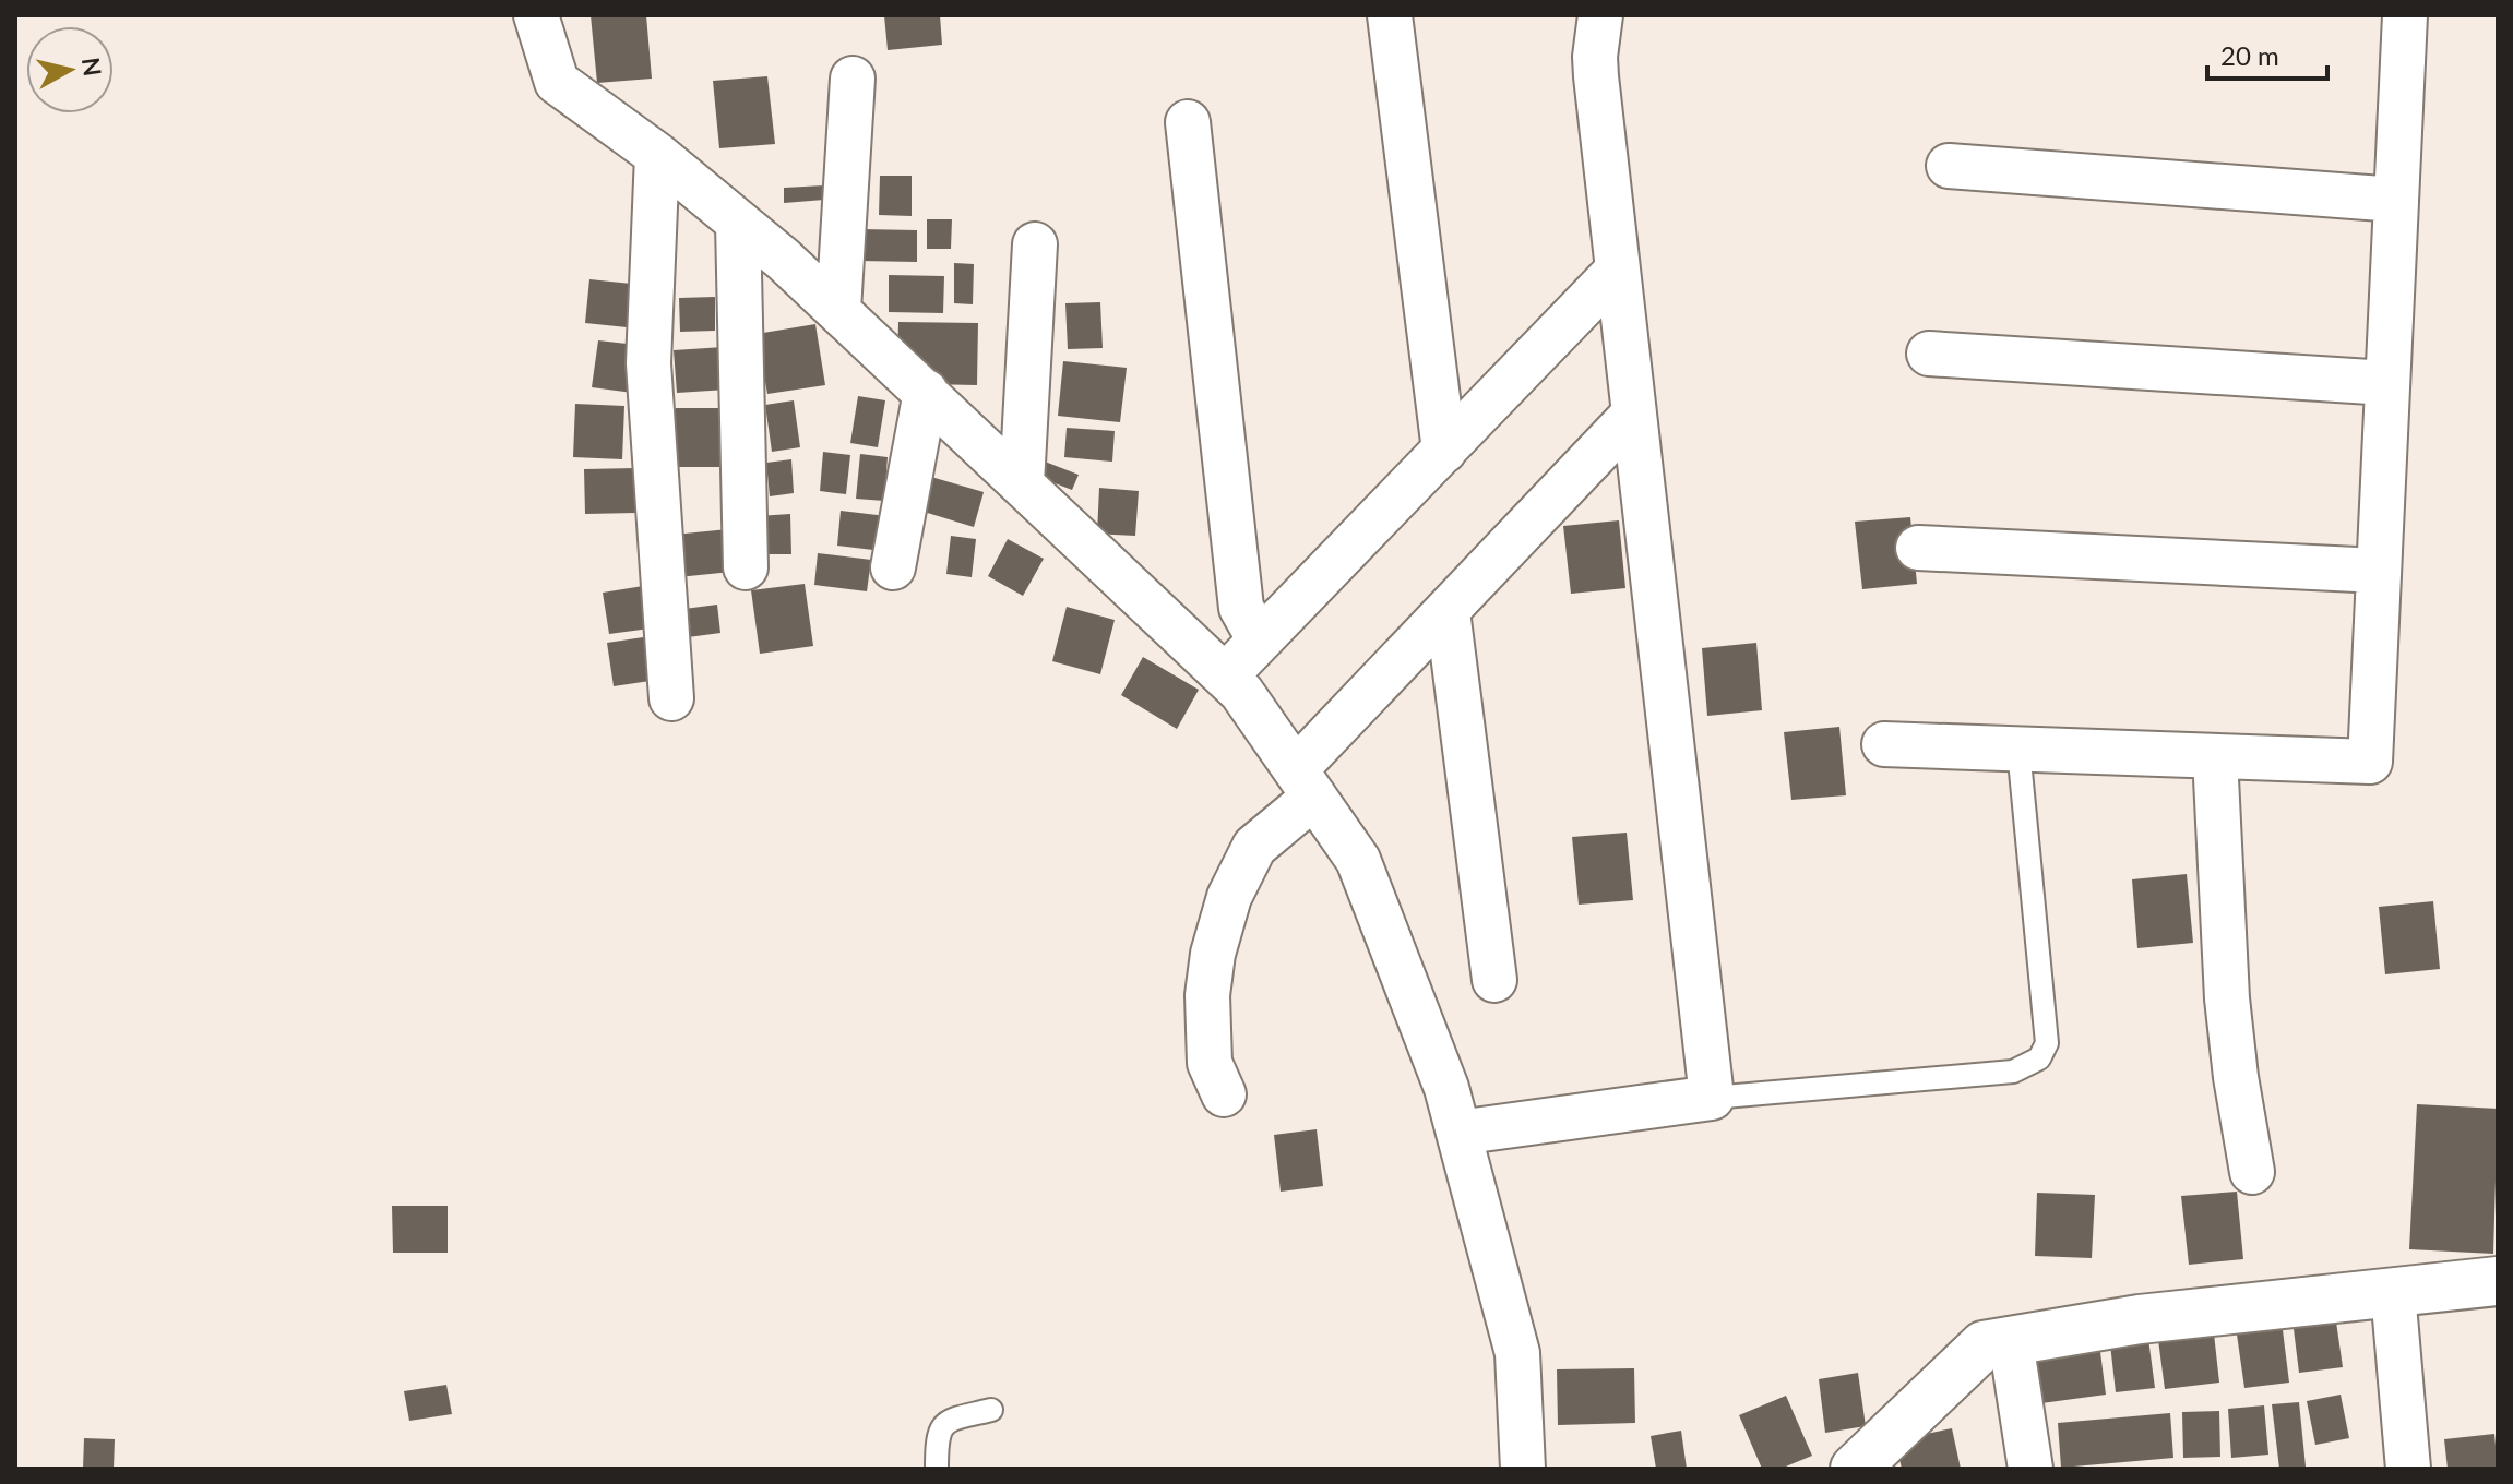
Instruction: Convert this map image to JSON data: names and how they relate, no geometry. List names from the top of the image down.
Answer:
{
  "scale_bar": "20 m",
  "north": "right"
}
